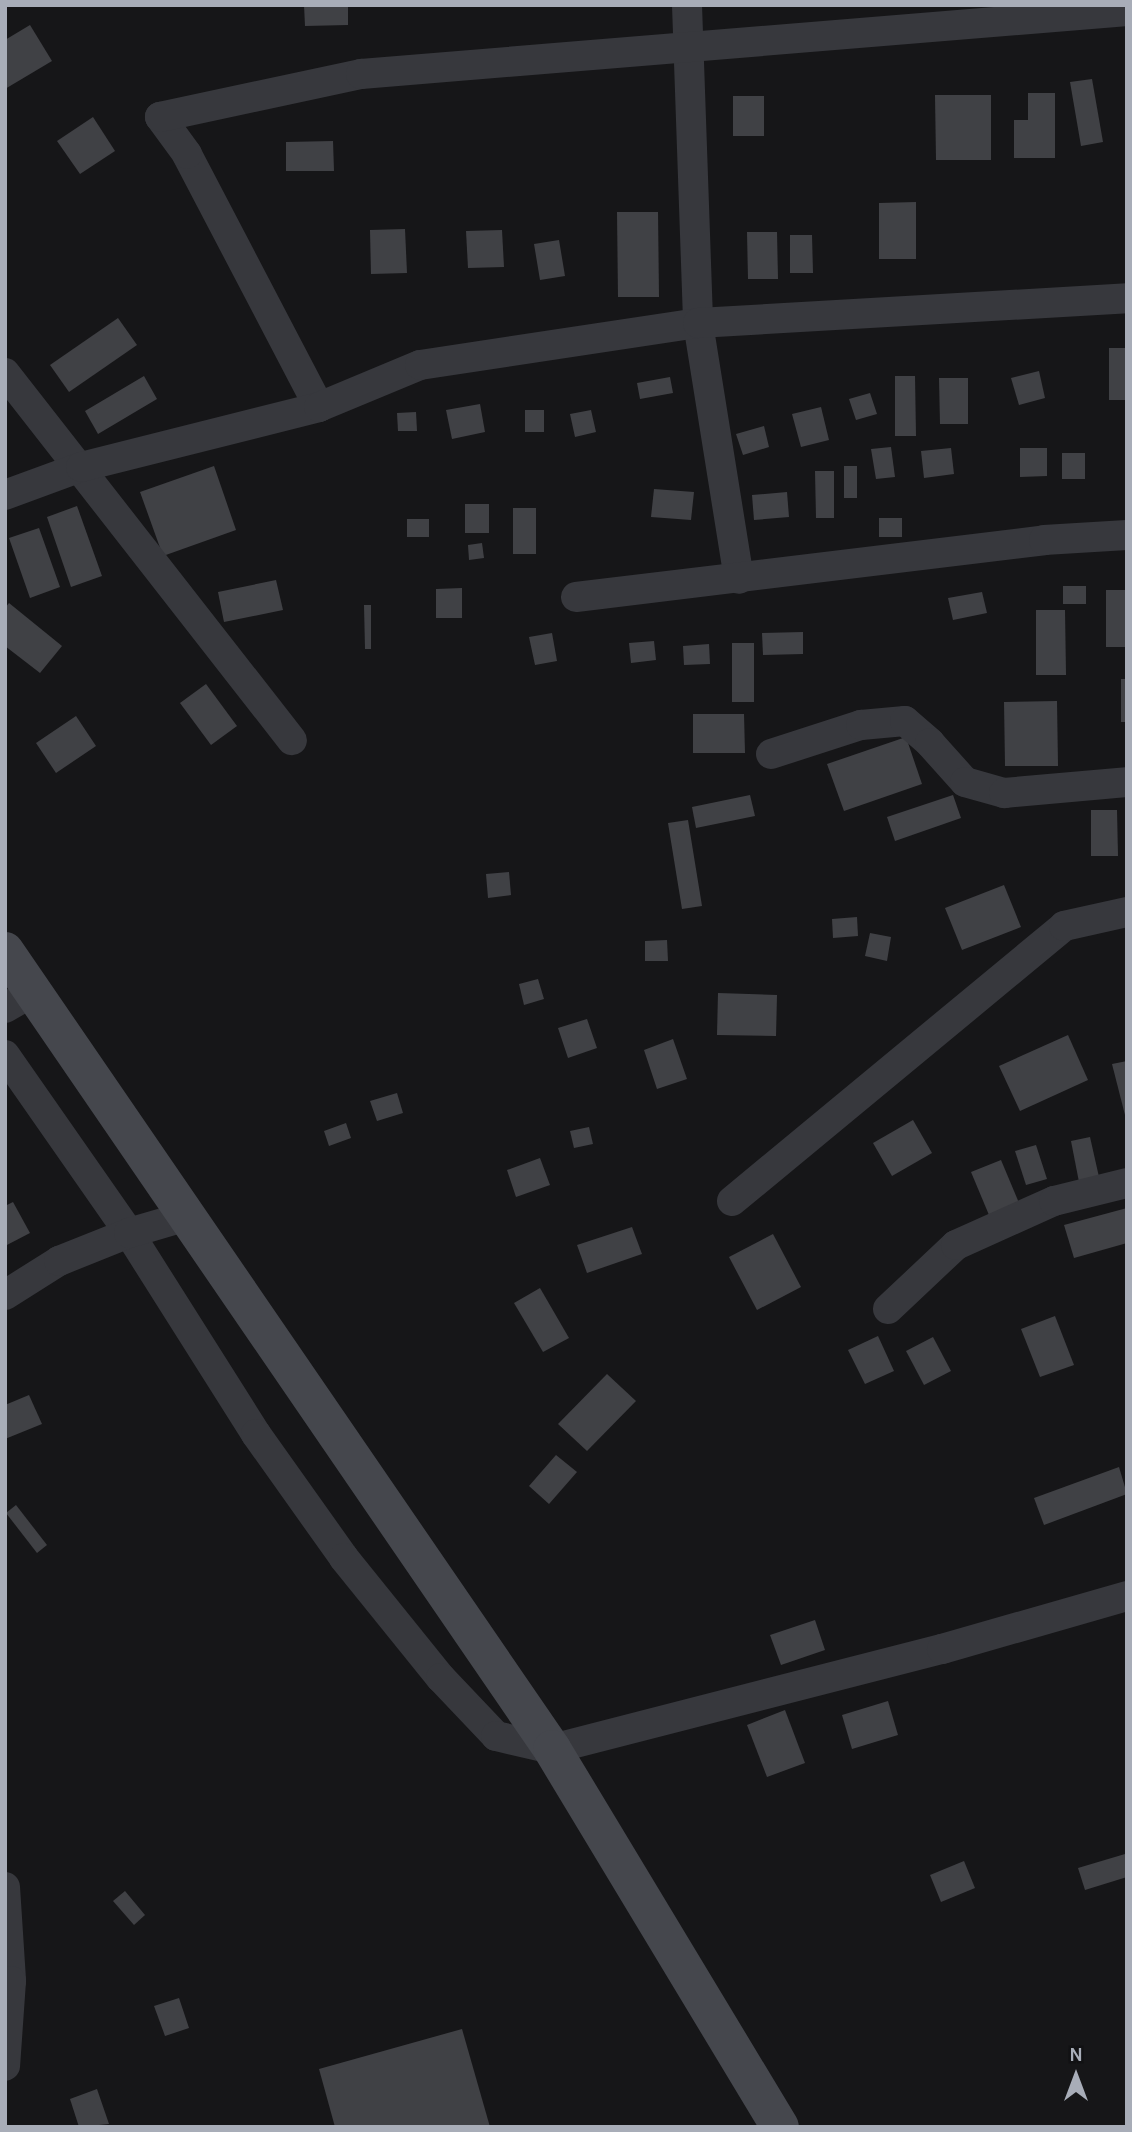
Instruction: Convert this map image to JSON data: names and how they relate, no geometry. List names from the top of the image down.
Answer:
{
  "north": "top"
}
